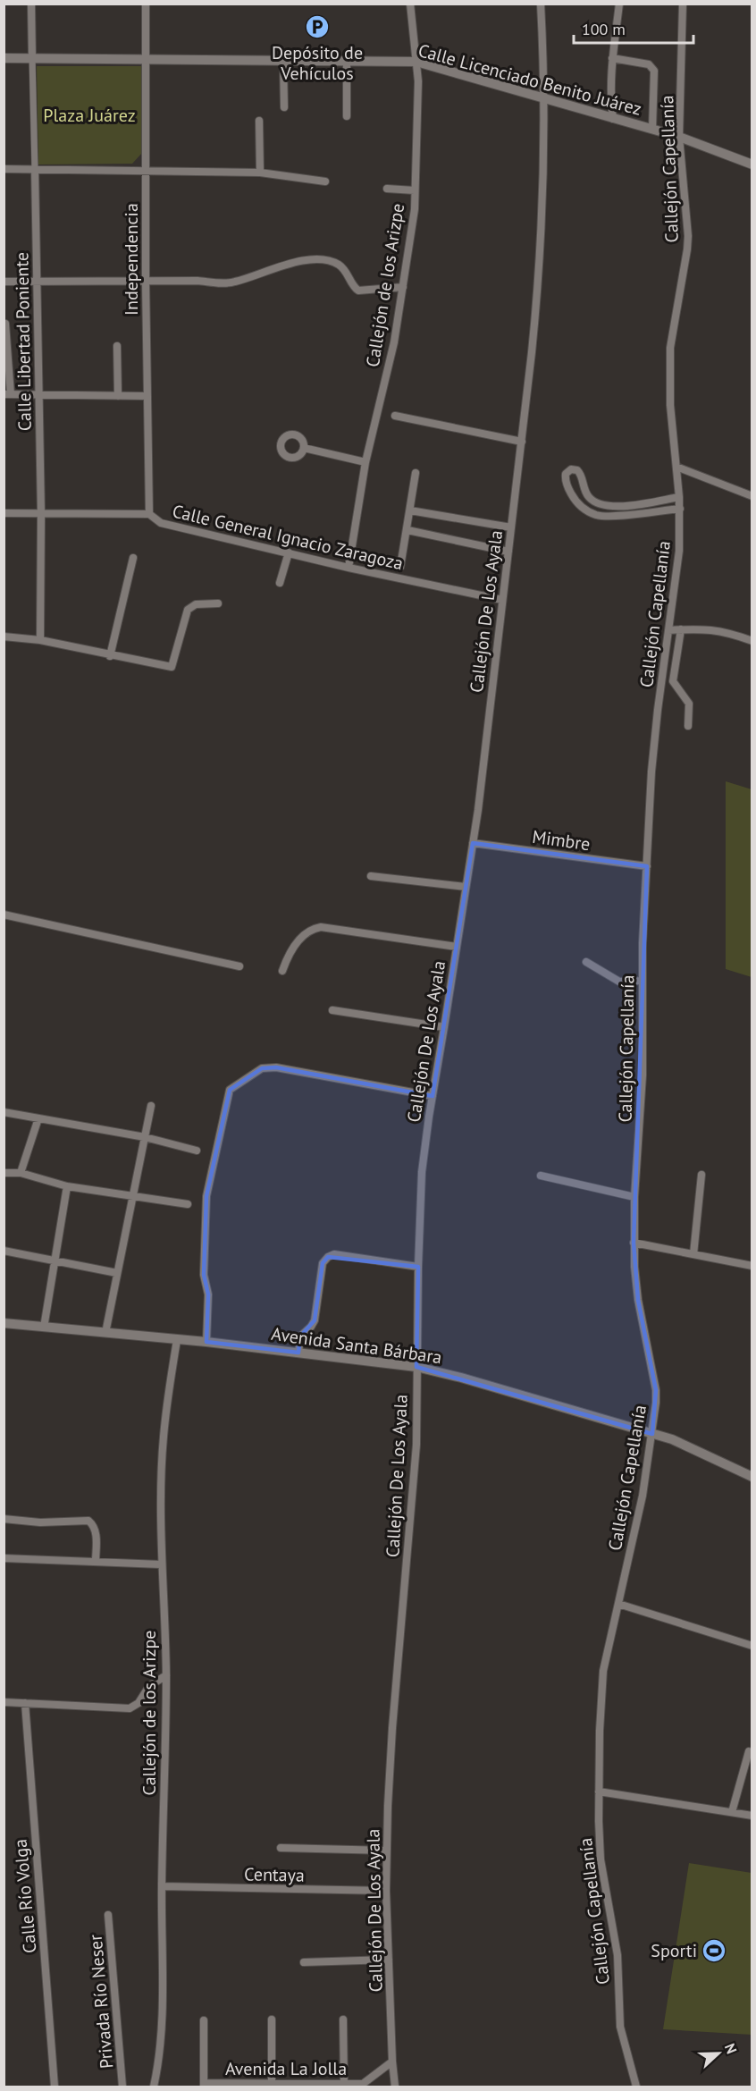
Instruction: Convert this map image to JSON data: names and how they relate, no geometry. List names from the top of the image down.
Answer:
{
  "streets": {
    "street": [
      "Calle Licenciado Benito Juárez",
      "Callejón Capellanía",
      "Independencia",
      "Callejón de los Arizpe",
      "Calle Libertad Poniente",
      "Calle General Ignacio Zaragoza",
      "Callejón De Los Ayala",
      "Mimbre",
      "Avenida Santa Bárbara",
      "Centaya",
      "Calle Río Volga",
      "Privada Río Neser",
      "Avenida La Jolla"
    ]
  },
  "crossings": [
    ["Calle Licenciado Benito Juárez", "Callejón Capellanía"],
    ["Calle Licenciado Benito Juárez", "Independencia"],
    ["Calle Licenciado Benito Juárez", "Callejón de los Arizpe"],
    ["Calle Licenciado Benito Juárez", "Callejón De Los Ayala"],
    ["Callejón Capellanía", "Mimbre"],
    ["Callejón Capellanía", "Avenida Santa Bárbara"],
    ["Independencia", "Calle General Ignacio Zaragoza"],
    ["Callejón de los Arizpe", "Calle General Ignacio Zaragoza"],
    ["Callejón de los Arizpe", "Avenida Santa Bárbara"],
    ["Callejón de los Arizpe", "Centaya"],
    ["Calle Libertad Poniente", "Calle General Ignacio Zaragoza"],
    ["Calle General Ignacio Zaragoza", "Callejón De Los Ayala"],
    ["Callejón De Los Ayala", "Mimbre"],
    ["Callejón De Los Ayala", "Avenida Santa Bárbara"],
    ["Callejón De Los Ayala", "Centaya"],
    ["Callejón De Los Ayala", "Avenida La Jolla"]
  ],
  "parks": ["Plaza Juárez"],
  "places": {
    "parking": ["Depósito de Vehículos"],
    "sports": ["Sporti"]
  },
  "scale_bar": "100 m",
  "north": "right"
}
